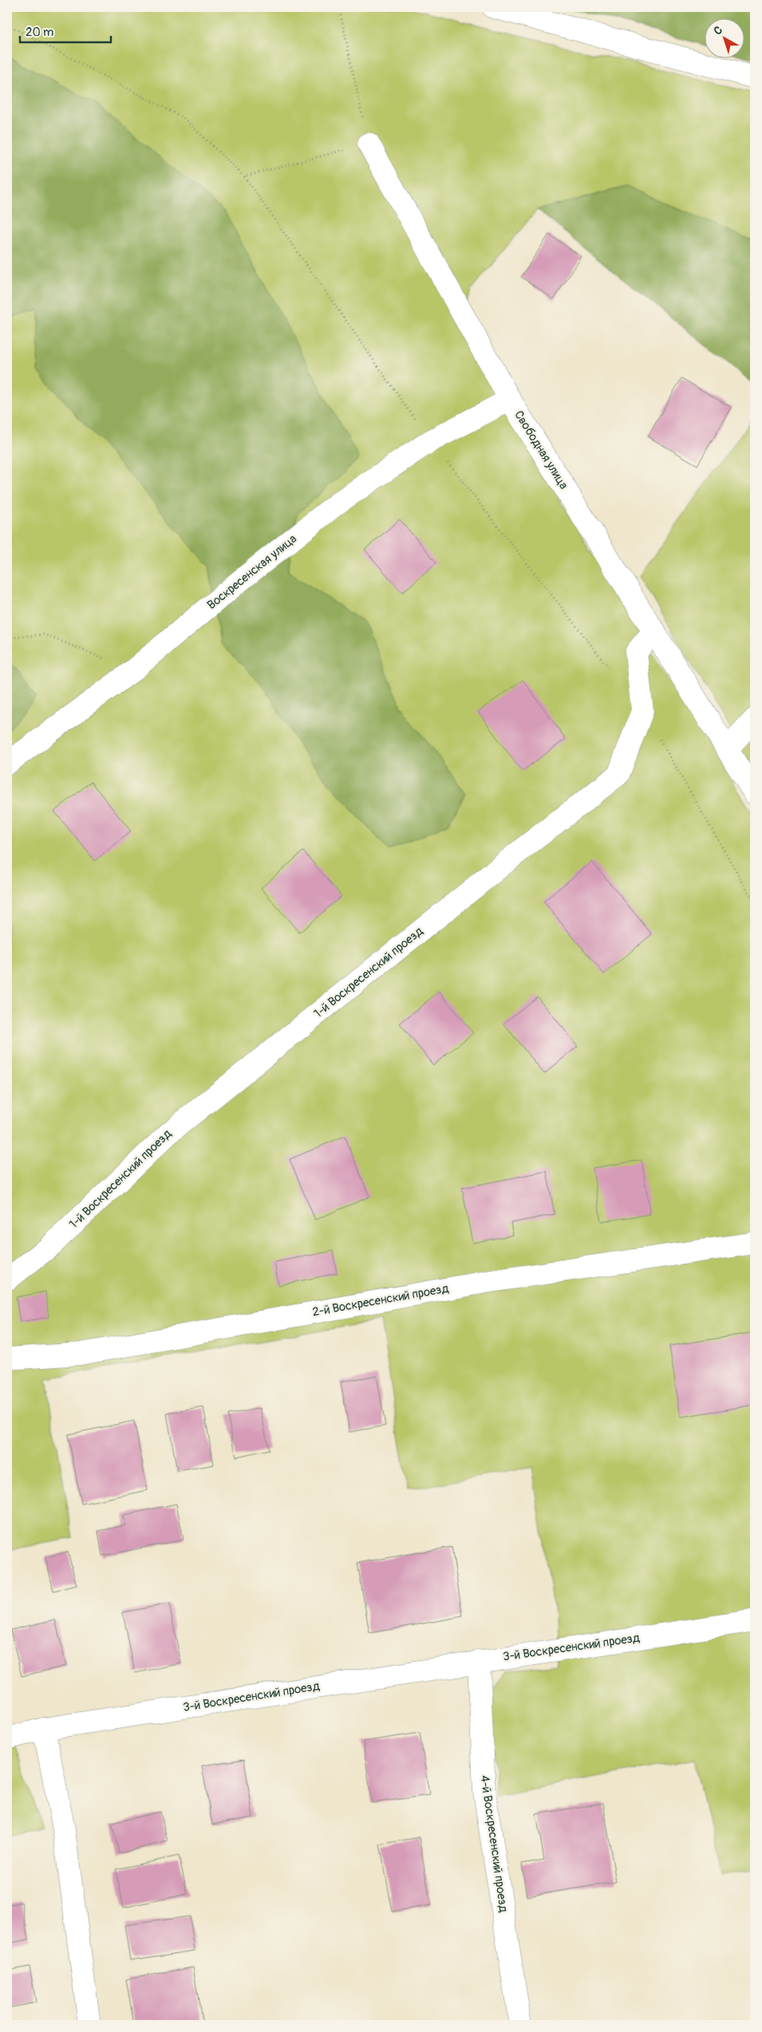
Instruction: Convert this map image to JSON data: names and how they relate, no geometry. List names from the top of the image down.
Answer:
{
  "streets": {
    "street": [
      "Свободная улица",
      "Воскресенская улица",
      "1-й Воскресенский проезд",
      "2-й Воскресенский проезд",
      "3-й Воскресенский проезд",
      "4-й Воскресенский проезд"
    ]
  },
  "crossings": [
    ["Свободная улица", "Воскресенская улица"],
    ["Свободная улица", "1-й Воскресенский проезд"],
    ["3-й Воскресенский проезд", "4-й Воскресенский проезд"]
  ],
  "scale_bar": "20 m",
  "north": "top left"
}
